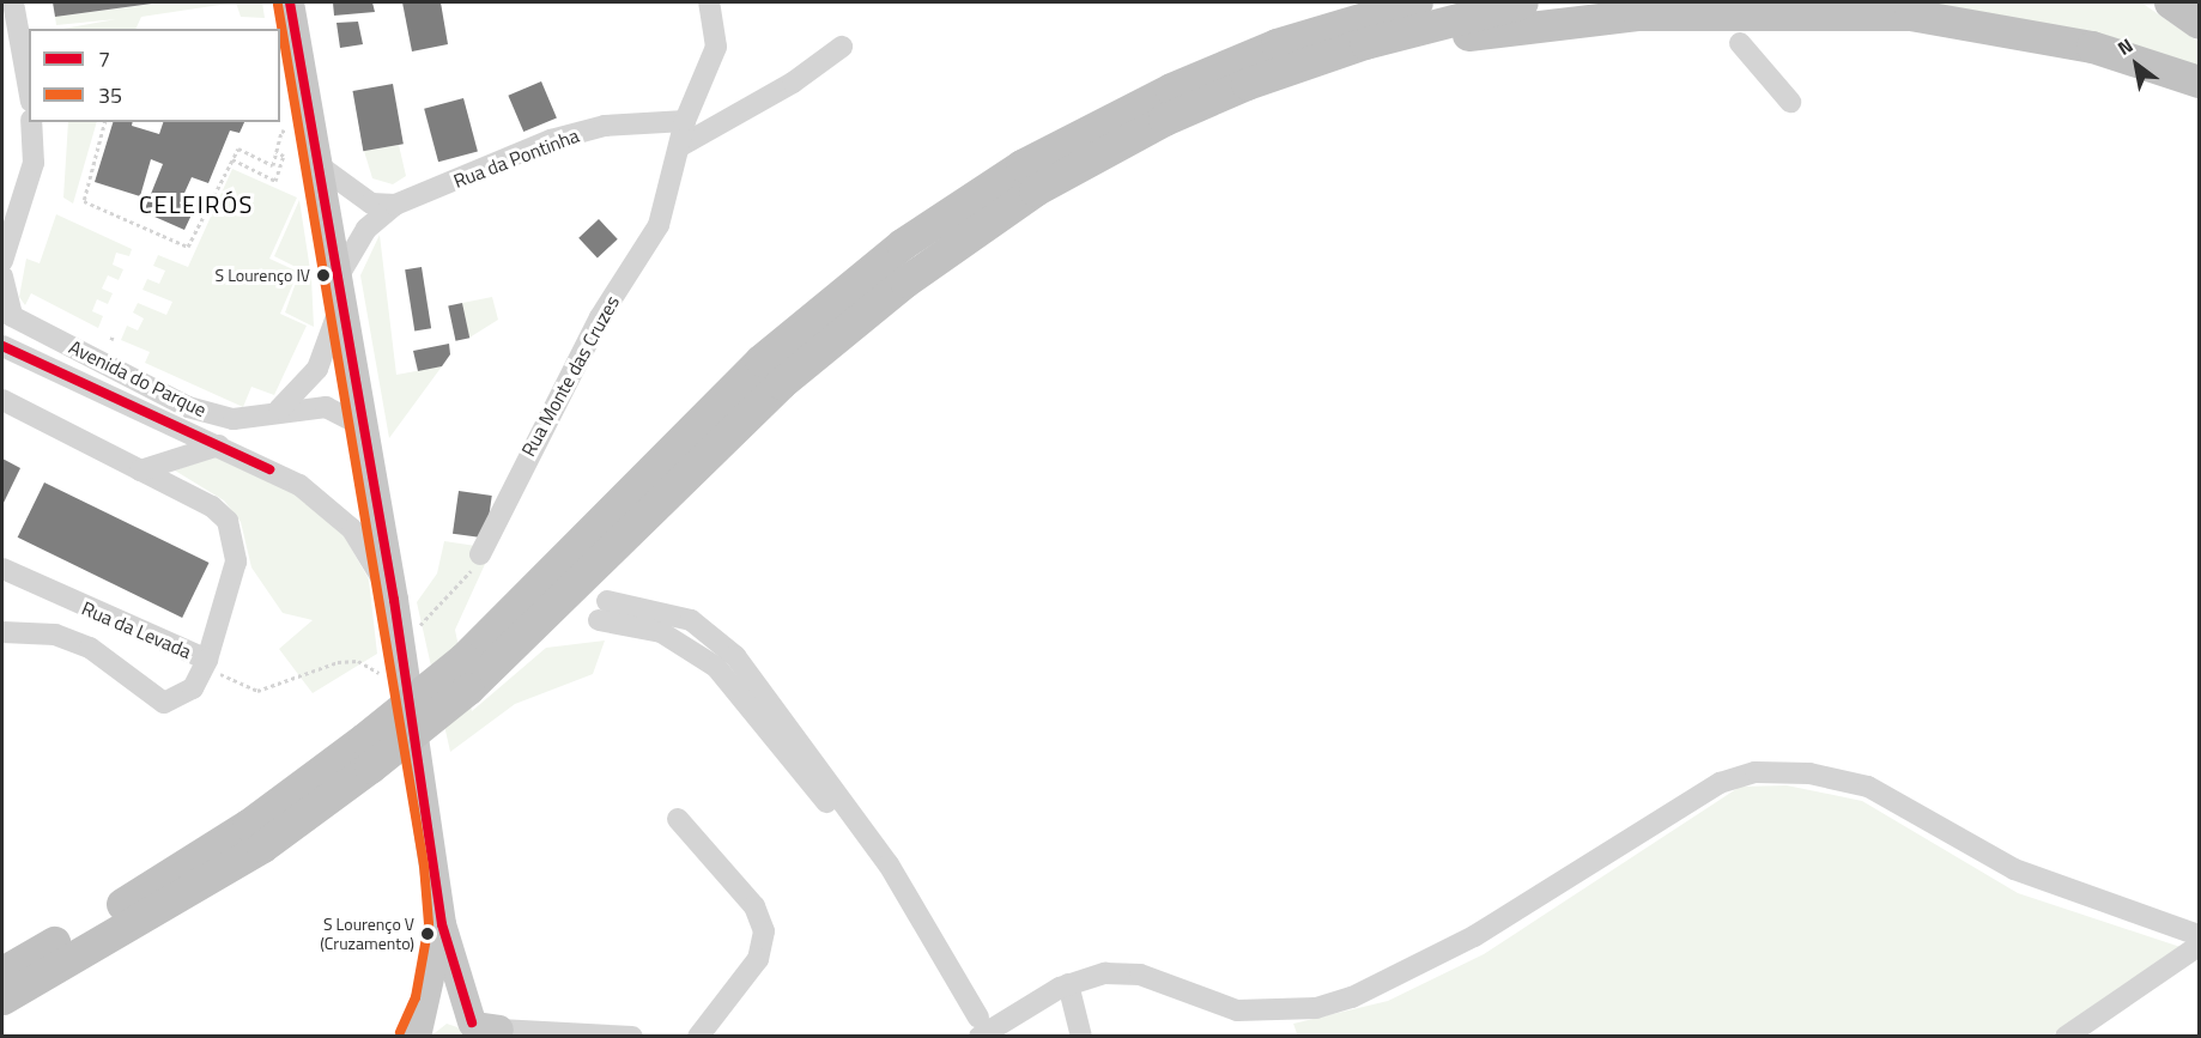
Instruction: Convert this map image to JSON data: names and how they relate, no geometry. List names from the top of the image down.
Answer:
{
  "streets": {
    "street": [
      "Rua da Pontinha",
      "Rua Monte das Cruzes",
      "Avenida do Parque",
      "Rua da Levada"
    ]
  },
  "crossings": [
    ["Rua da Pontinha", "Rua Monte das Cruzes"]
  ],
  "districts": ["CELEIRÓS"],
  "places": ["S Lourenço IV", "S Lourenço V (Cruzamento)"],
  "lines": ["transit line 7", "transit line 35"],
  "legend": ["7", "35"],
  "north": "top left"
}
